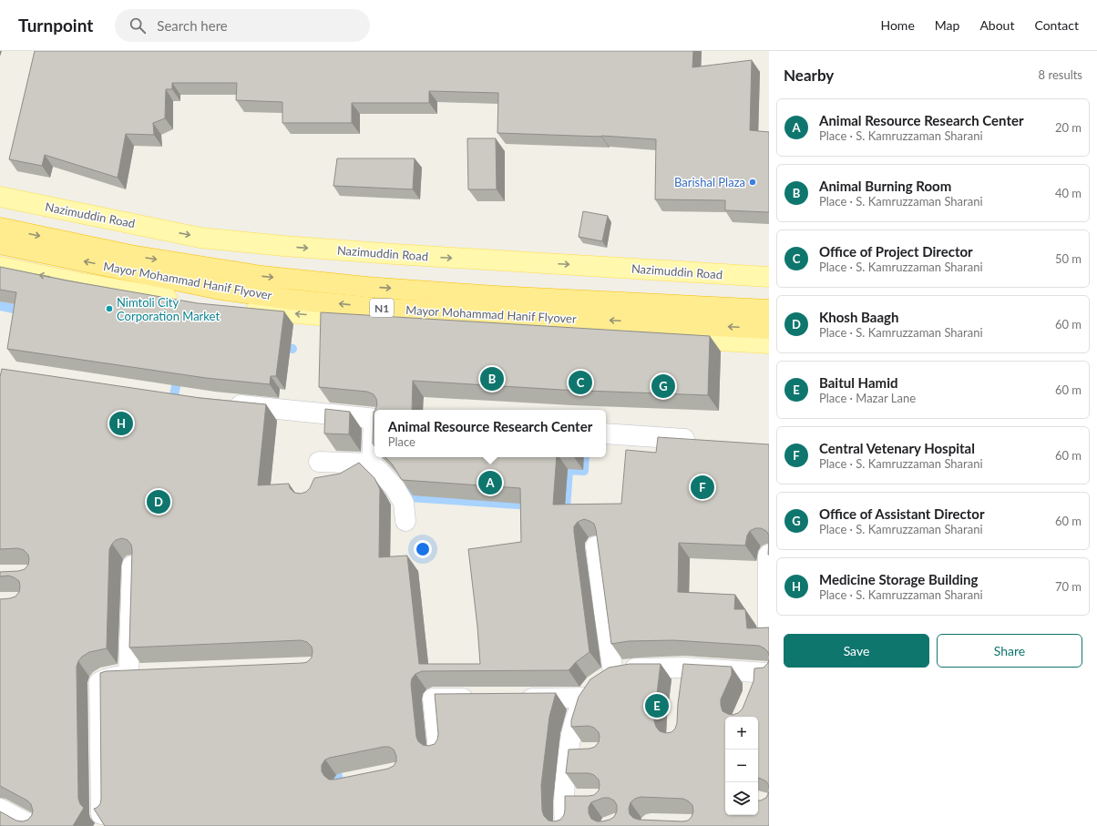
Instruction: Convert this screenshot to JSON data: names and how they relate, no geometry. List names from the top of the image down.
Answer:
{
  "streets": {
    "highway": ["Mayor Mohammad Hanif Flyover", "N1"],
    "main road": ["Nazimuddin Road"]
  },
  "places": ["Barishal Plaza", "Nimtoli City Corporation Market"],
  "page": {
    "header": "Turnpoint",
    "search": "Search here",
    "nav": [
      "Home",
      "Map",
      "About",
      "Contact"
    ],
    "heading": ["Nearby", "8 results"],
    "list": [
      {
        "mark": "A",
        "name": "Animal Resource Research Center",
        "note": "Place · S. Kamruzzaman Sharani",
        "value": "20 m"
      },
      {
        "mark": "B",
        "name": "Animal Burning Room",
        "note": "Place · S. Kamruzzaman Sharani",
        "value": "40 m"
      },
      {
        "mark": "C",
        "name": "Office of Project Director",
        "note": "Place · S. Kamruzzaman Sharani",
        "value": "50 m"
      },
      {
        "mark": "D",
        "name": "Khosh Baagh",
        "note": "Place · S. Kamruzzaman Sharani",
        "value": "60 m"
      },
      {
        "mark": "E",
        "name": "Baitul Hamid",
        "note": "Place · Mazar Lane",
        "value": "60 m"
      },
      {
        "mark": "F",
        "name": "Central Vetenary Hospital",
        "note": "Place · S. Kamruzzaman Sharani",
        "value": "60 m"
      },
      {
        "mark": "G",
        "name": "Office of Assistant Director",
        "note": "Place · S. Kamruzzaman Sharani",
        "value": "60 m"
      },
      {
        "mark": "H",
        "name": "Medicine Storage Building",
        "note": "Place · S. Kamruzzaman Sharani",
        "value": "70 m"
      }
    ],
    "pins": [
      "B",
      "C",
      "G",
      "H",
      "A",
      "F",
      "D",
      "E"
    ],
    "popup": ["Animal Resource Research Center", "Place"],
    "buttons": ["Save", "Share"],
    "map_buttons": ["+", "−"]
  }
}
